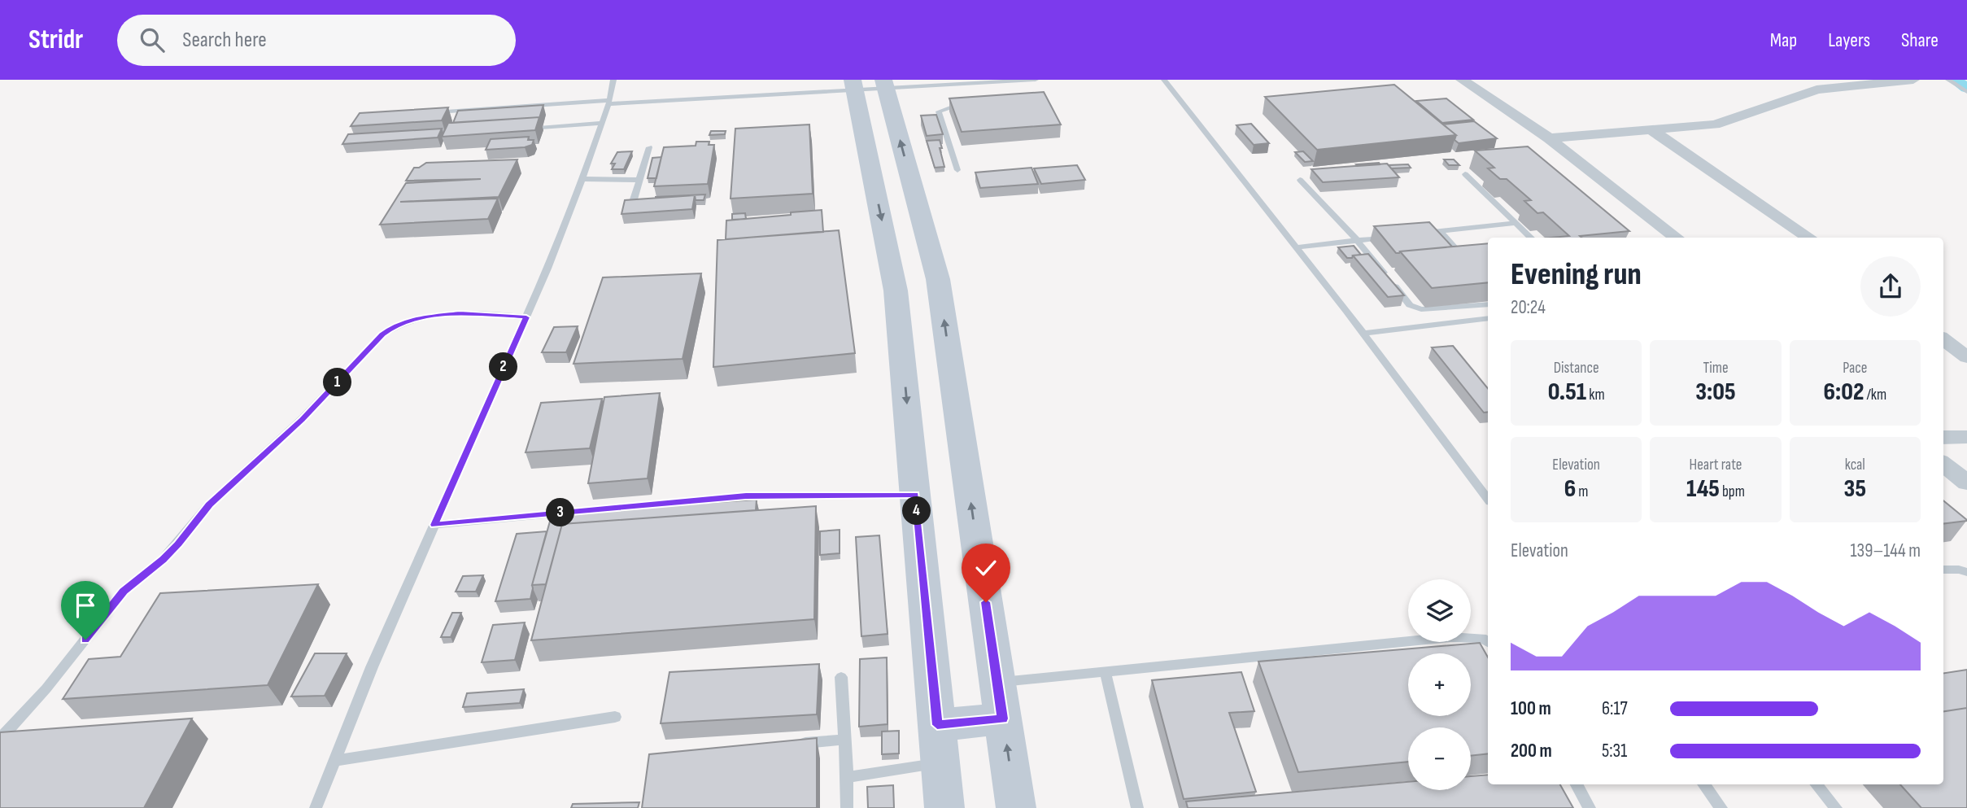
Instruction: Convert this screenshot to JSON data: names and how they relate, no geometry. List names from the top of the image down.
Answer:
{
  "page": {
    "header": "Stridr",
    "search": "Search here",
    "nav": ["Map", "Layers", "Share"],
    "heading": ["Evening run", "20:24"],
    "stats": [
      ["Distance", "0.51 km"],
      ["Time", "3:05"],
      ["Pace", "6:02 /km"],
      ["Elevation", "6 m"],
      ["Heart rate", "145 bpm"],
      ["kcal", "35"]
    ],
    "pins": [
      "2",
      "1",
      "4",
      "3"
    ],
    "chart": ["Elevation", "139–144 m"],
    "map_buttons": ["+", "−"],
    "list": [
      {
        "name": "100 m",
        "note": "6:17"
      },
      {
        "name": "200 m",
        "note": "5:31"
      }
    ]
  }
}
